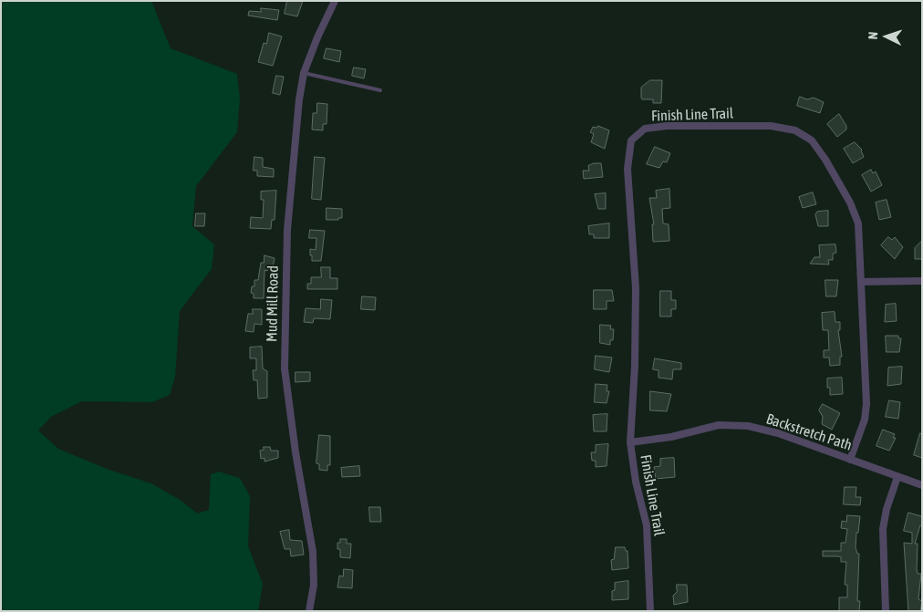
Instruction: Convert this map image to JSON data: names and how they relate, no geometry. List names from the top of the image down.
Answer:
{
  "streets": {
    "street": ["Finish Line Trail", "Mud Mill Road", "Backstretch Path"]
  },
  "crossings": [
    ["Finish Line Trail", "Backstretch Path"]
  ],
  "north": "left"
}
